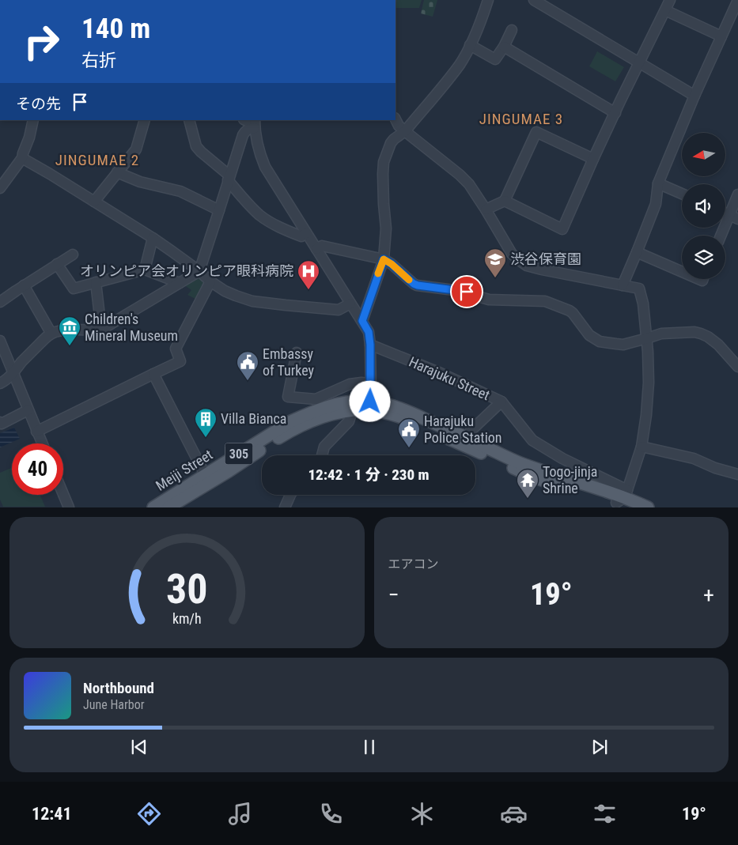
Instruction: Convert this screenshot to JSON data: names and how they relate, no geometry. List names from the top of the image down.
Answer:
{
  "streets": {
    "main road": ["305", "Meiji Street"],
    "street": ["Harajuku Street"]
  },
  "crossings": [
    ["Harajuku Street", "Meiji Street"],
    ["305", "Meiji Street"]
  ],
  "districts": ["JINGUMAE 3", "JINGUMAE 2"],
  "places": {
    "school or university": ["渋谷保育園"],
    "hospital": ["オリンピア会オリンピア眼科病院"],
    "museum": ["Children's Mineral Museum"],
    "public building": ["Embassy of Turkey", "Harajuku Police Station"],
    "building": ["Villa Bianca"],
    "temple": ["Togo-jinja Shrine"]
  },
  "north": "left",
  "page": {
    "turn": ["140 m", "右折"],
    "then": "その先",
    "limit": "40",
    "trip": "12:42 · 1 分 · 230 m",
    "tile": "エアコン",
    "heat": ["−", "19°", "+"],
    "song": ["Northbound", "June Harbor"],
    "tabs": ["12:41", "19°"],
    "gauge": ["30", "km/h"]
  }
}
